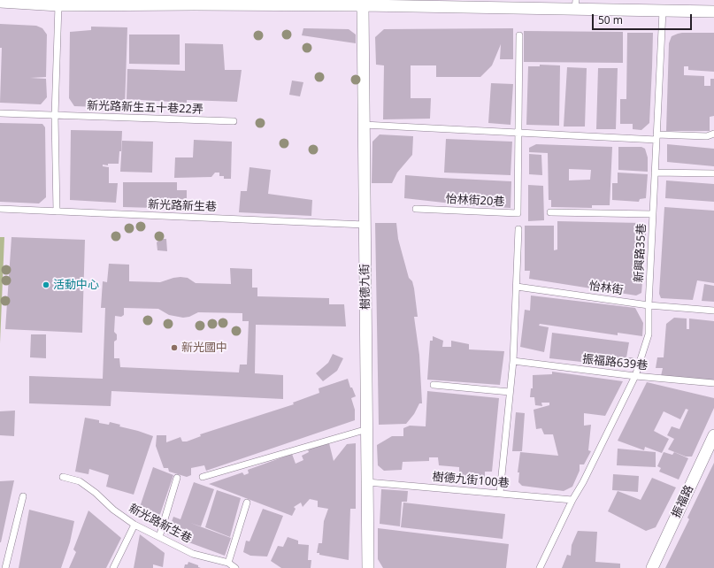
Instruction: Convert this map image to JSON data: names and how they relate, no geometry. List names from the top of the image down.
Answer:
{
  "streets": {
    "street": ["樹德九街", "振福路"],
    "lane": [
      "新光路新生五十巷22弄",
      "怡林街20巷",
      "新光路新生巷",
      "新興路35巷",
      "怡林街",
      "振福路639巷",
      "樹德九街100巷"
    ]
  },
  "crossings": [
    ["新光路新生巷", "樹德九街"],
    ["新興路35巷", "怡林街"],
    ["新興路35巷", "振福路639巷"],
    ["新興路35巷", "樹德九街100巷"],
    ["樹德九街", "樹德九街100巷"]
  ],
  "places": ["活動中心", "新光國中"],
  "scale_bar": "50 m"
}
